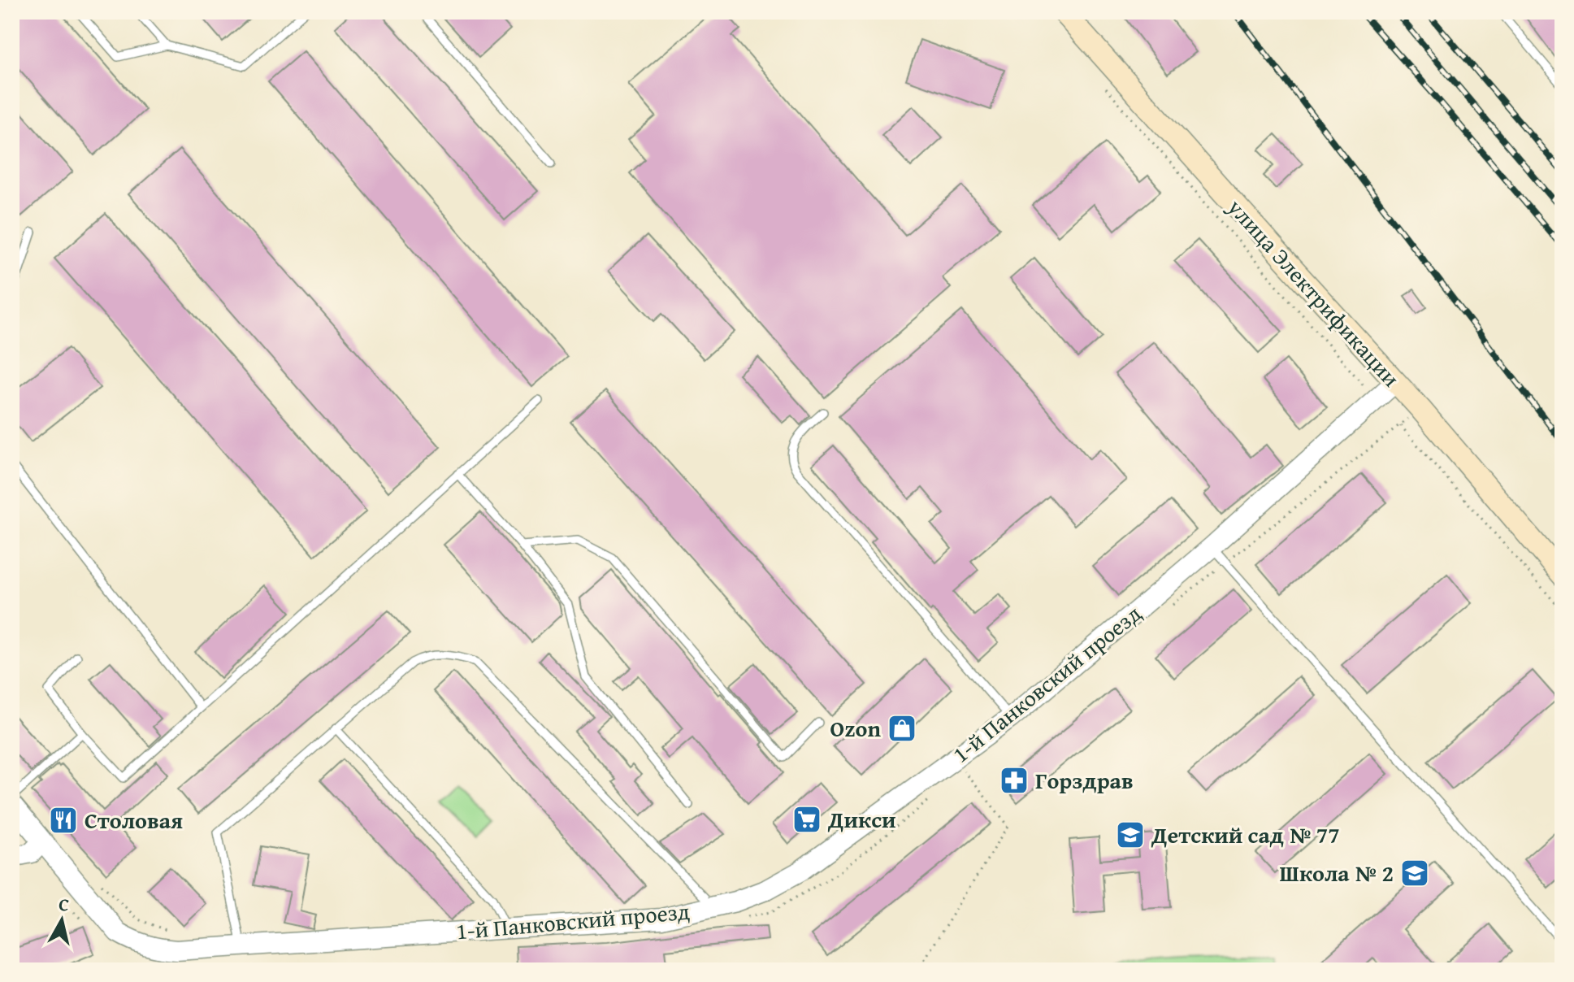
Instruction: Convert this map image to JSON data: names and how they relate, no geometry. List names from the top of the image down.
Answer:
{
  "streets": {
    "main road": ["улица Электрификации"],
    "street": ["1-й Панковский проезд"]
  },
  "crossings": [
    ["улица Электрификации", "1-й Панковский проезд"]
  ],
  "places": {
    "shop": ["Ozon"],
    "pharmacy": ["Горздрав"],
    "supermarket": ["Дикси"],
    "restaurant": ["Столовая"],
    "school or university": ["Детский сад № 77", "Школа № 2"]
  },
  "north": "top"
}
